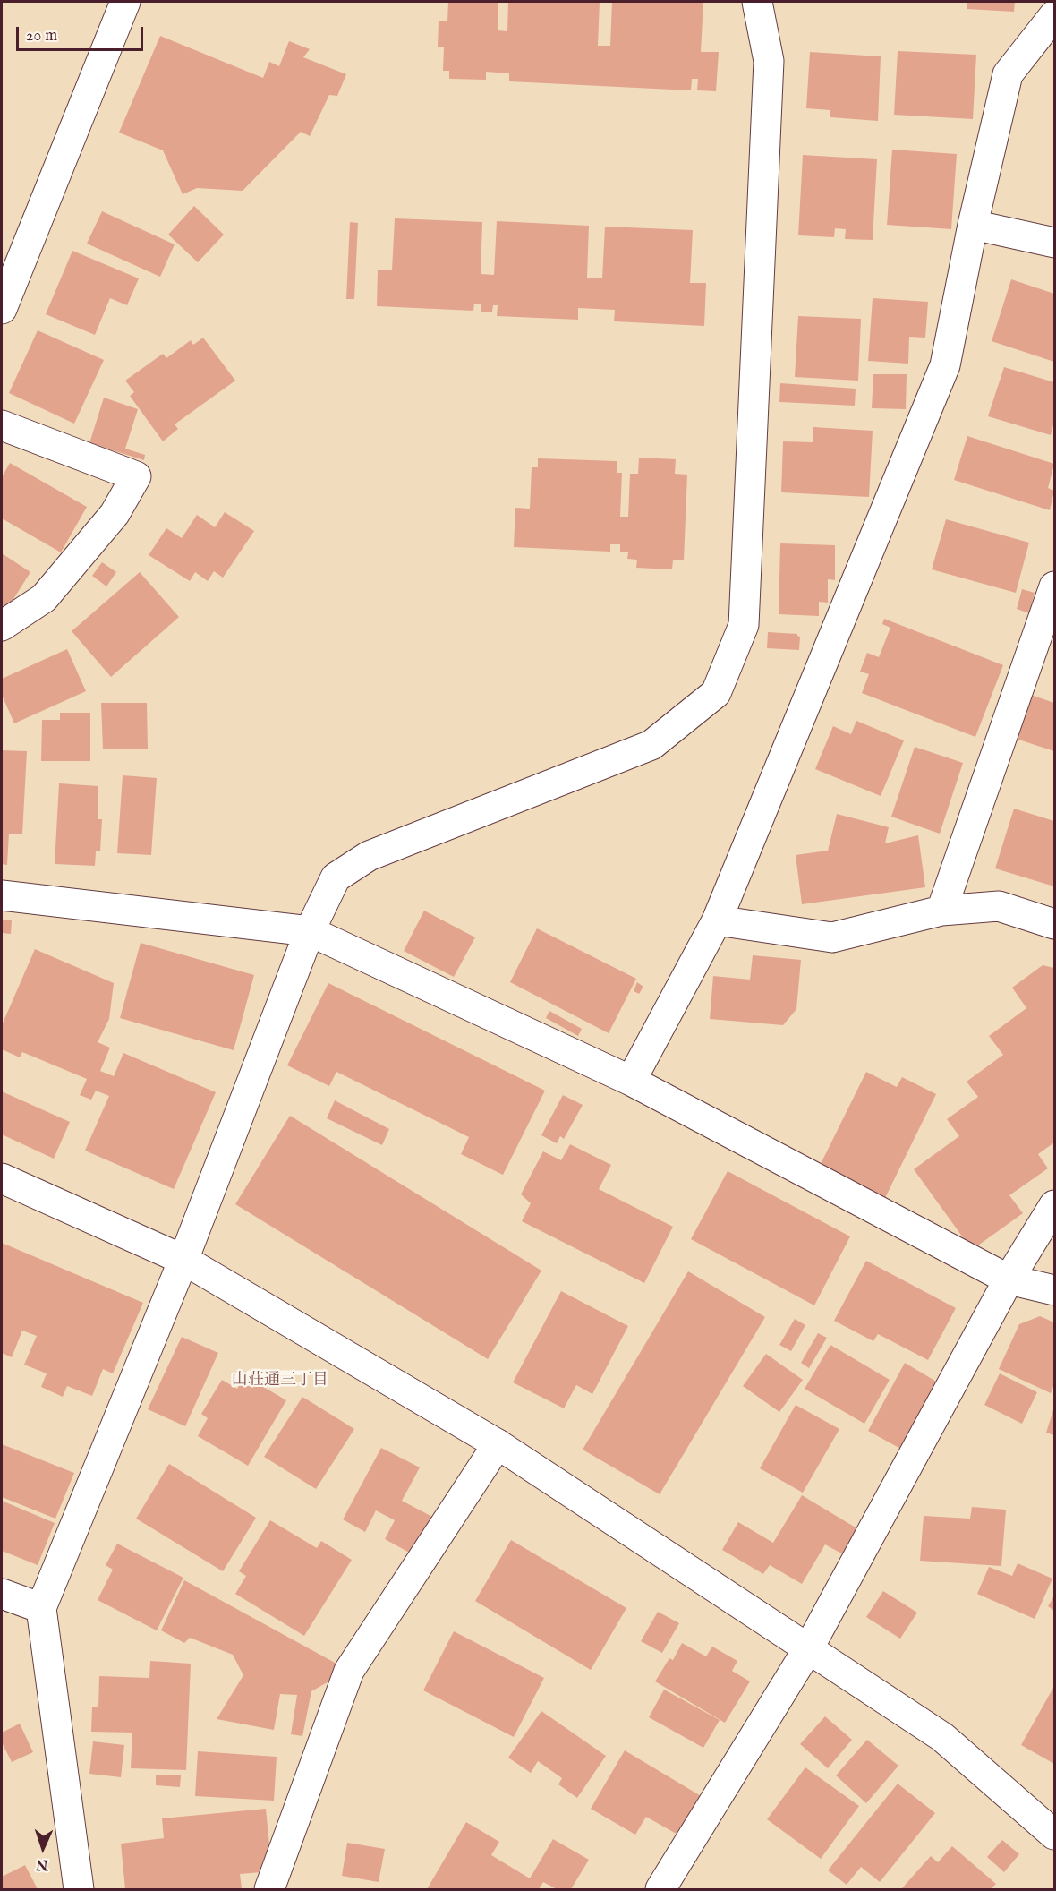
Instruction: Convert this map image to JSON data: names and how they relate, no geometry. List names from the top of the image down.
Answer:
{
  "districts": ["山荘通三丁目"],
  "scale_bar": "20 m",
  "north": "bottom"
}
